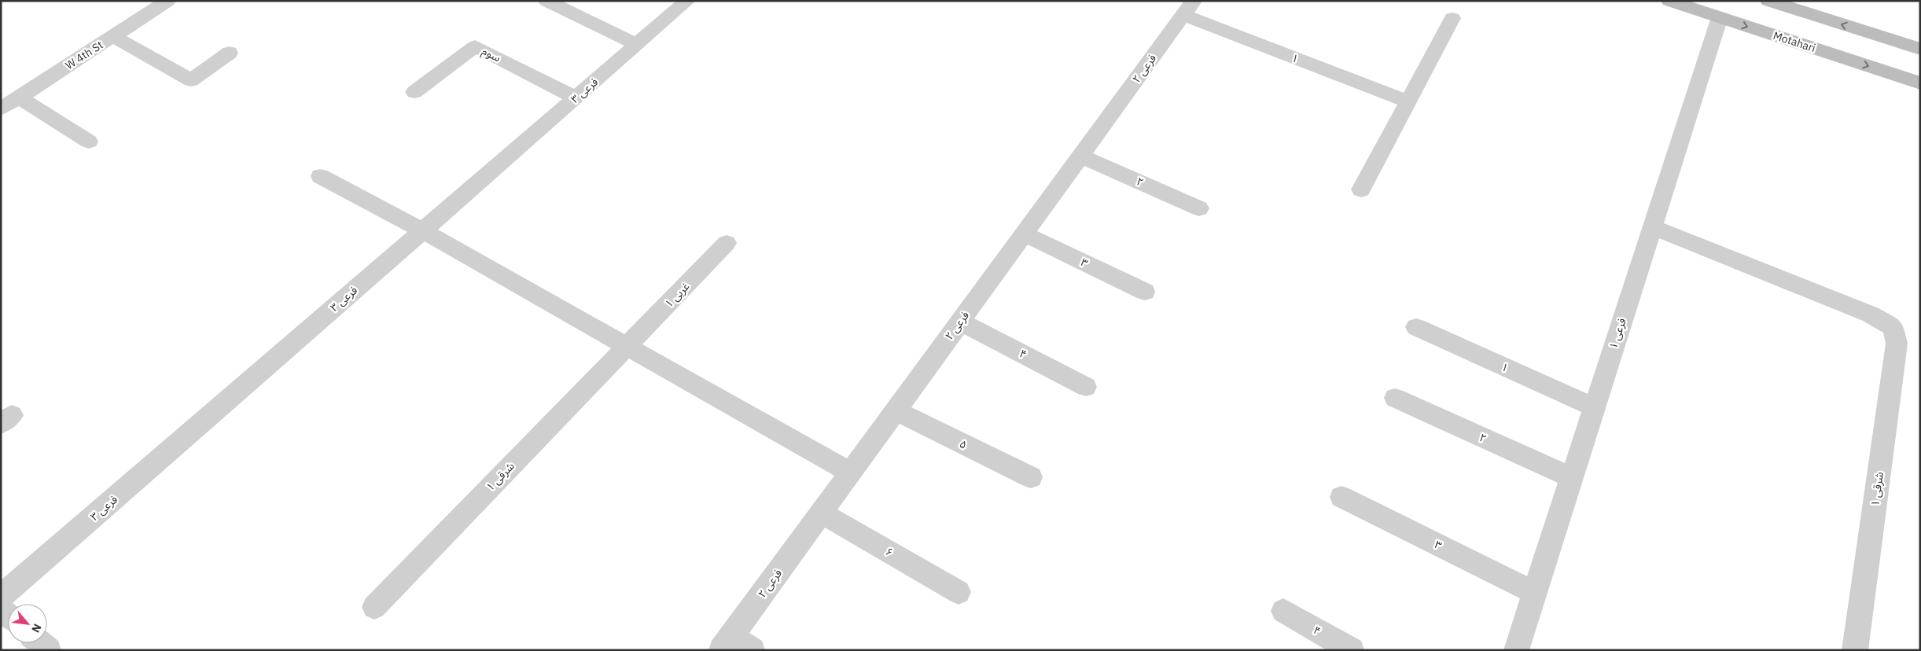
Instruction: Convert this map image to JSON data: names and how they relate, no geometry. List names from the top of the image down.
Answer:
{
  "streets": {
    "main road": ["Motahari"],
    "street": [
      "سوم",
      "W 4th St",
      "۱",
      "فرعی ۲",
      "فرعی ۳",
      "۲",
      "۳",
      "۱ غربی",
      "فرعی ۱",
      "۴",
      "۵",
      "۱ شرقی",
      "۶"
    ]
  },
  "crossings": [
    ["Motahari", "فرعی ۱"],
    ["سوم", "فرعی ۳"],
    ["۱", "فرعی ۲"],
    ["۱", "فرعی ۱"],
    ["فرعی ۲", "۲"],
    ["فرعی ۲", "۳"],
    ["فرعی ۲", "۴"],
    ["فرعی ۲", "۵"],
    ["فرعی ۲", "۶"],
    ["۲", "فرعی ۱"],
    ["۳", "فرعی ۱"],
    ["۱ غربی", "۱ شرقی"],
    ["فرعی ۱", "۱ شرقی"]
  ],
  "north": "bottom right"
}
